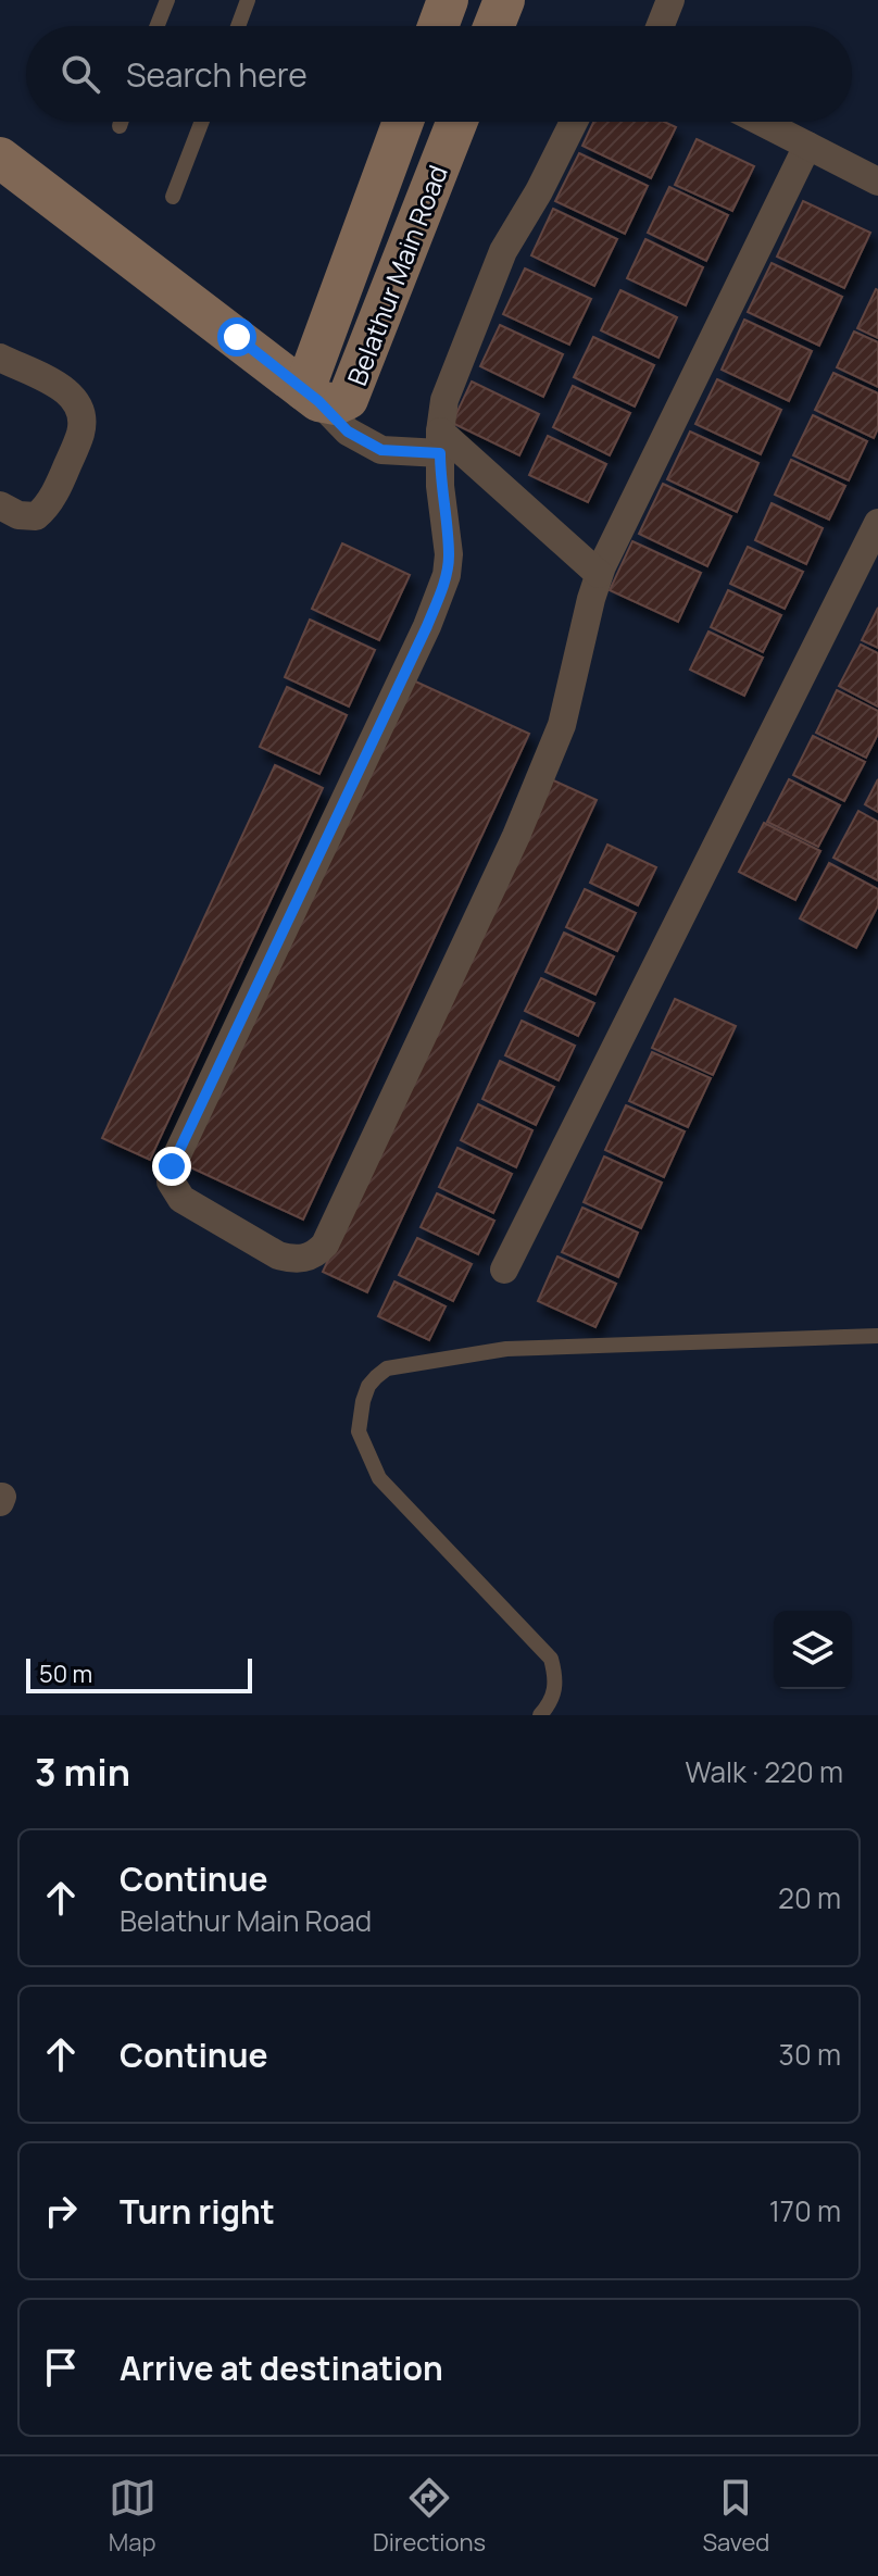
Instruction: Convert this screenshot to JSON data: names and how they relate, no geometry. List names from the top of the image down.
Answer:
{
  "streets": {
    "street": ["Belathur Main Road"]
  },
  "scale_bar": "50 m",
  "page": {
    "search": "Search here",
    "scale": "50 m",
    "heading": ["3 min", "Walk · 220 m"],
    "list": [
      ["Continue", "Belathur Main Road", "20 m"],
      ["Continue", "30 m"],
      ["Turn right", "170 m"],
      "Arrive at destination"
    ],
    "nav": ["Map", "Directions", "Saved"]
  }
}
